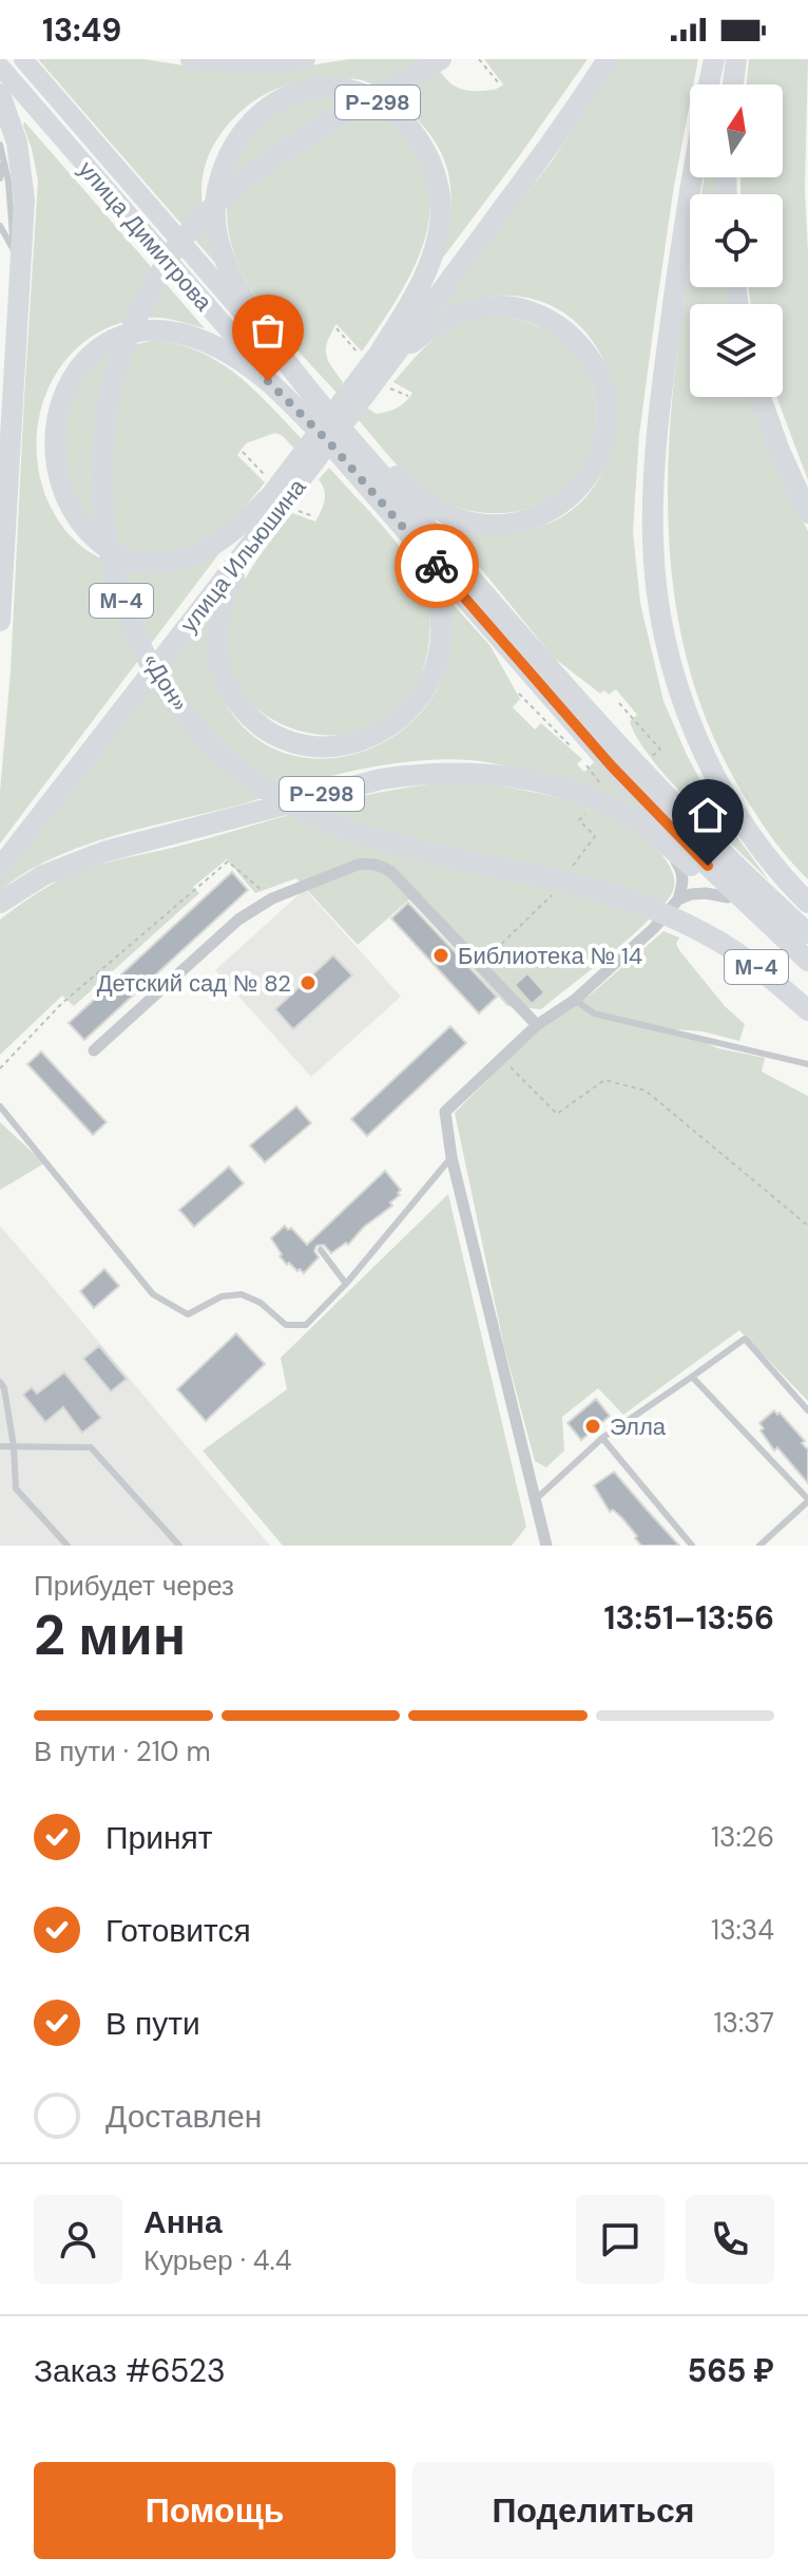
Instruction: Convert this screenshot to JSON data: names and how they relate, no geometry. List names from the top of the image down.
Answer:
{
  "streets": {
    "highway": [
      "Р-298",
      "улица Димитрова",
      "улица Ильюшина",
      "М-4",
      "«Дон»"
    ]
  },
  "crossings": [
    ["Р-298", "улица Димитрова"],
    ["Р-298", "улица Ильюшина"]
  ],
  "places": ["Библиотека № 14", "Детский сад № 82", "Элла"],
  "north": "top",
  "page": {
    "status": "13:49",
    "heading": ["2 мин", "Прибудет через", "13:51–13:56"],
    "panel": [
      "Анна",
      "Курьер · 4.4",
      "Заказ #6523",
      "565 ₽"
    ],
    "bar": "В пути · 210 m",
    "list": [
      ["Принят", "13:26"],
      ["Готовится", "13:34"],
      ["В пути", "13:37"],
      "Доставлен"
    ],
    "buttons": ["Помощь", "Поделиться"]
  }
}
